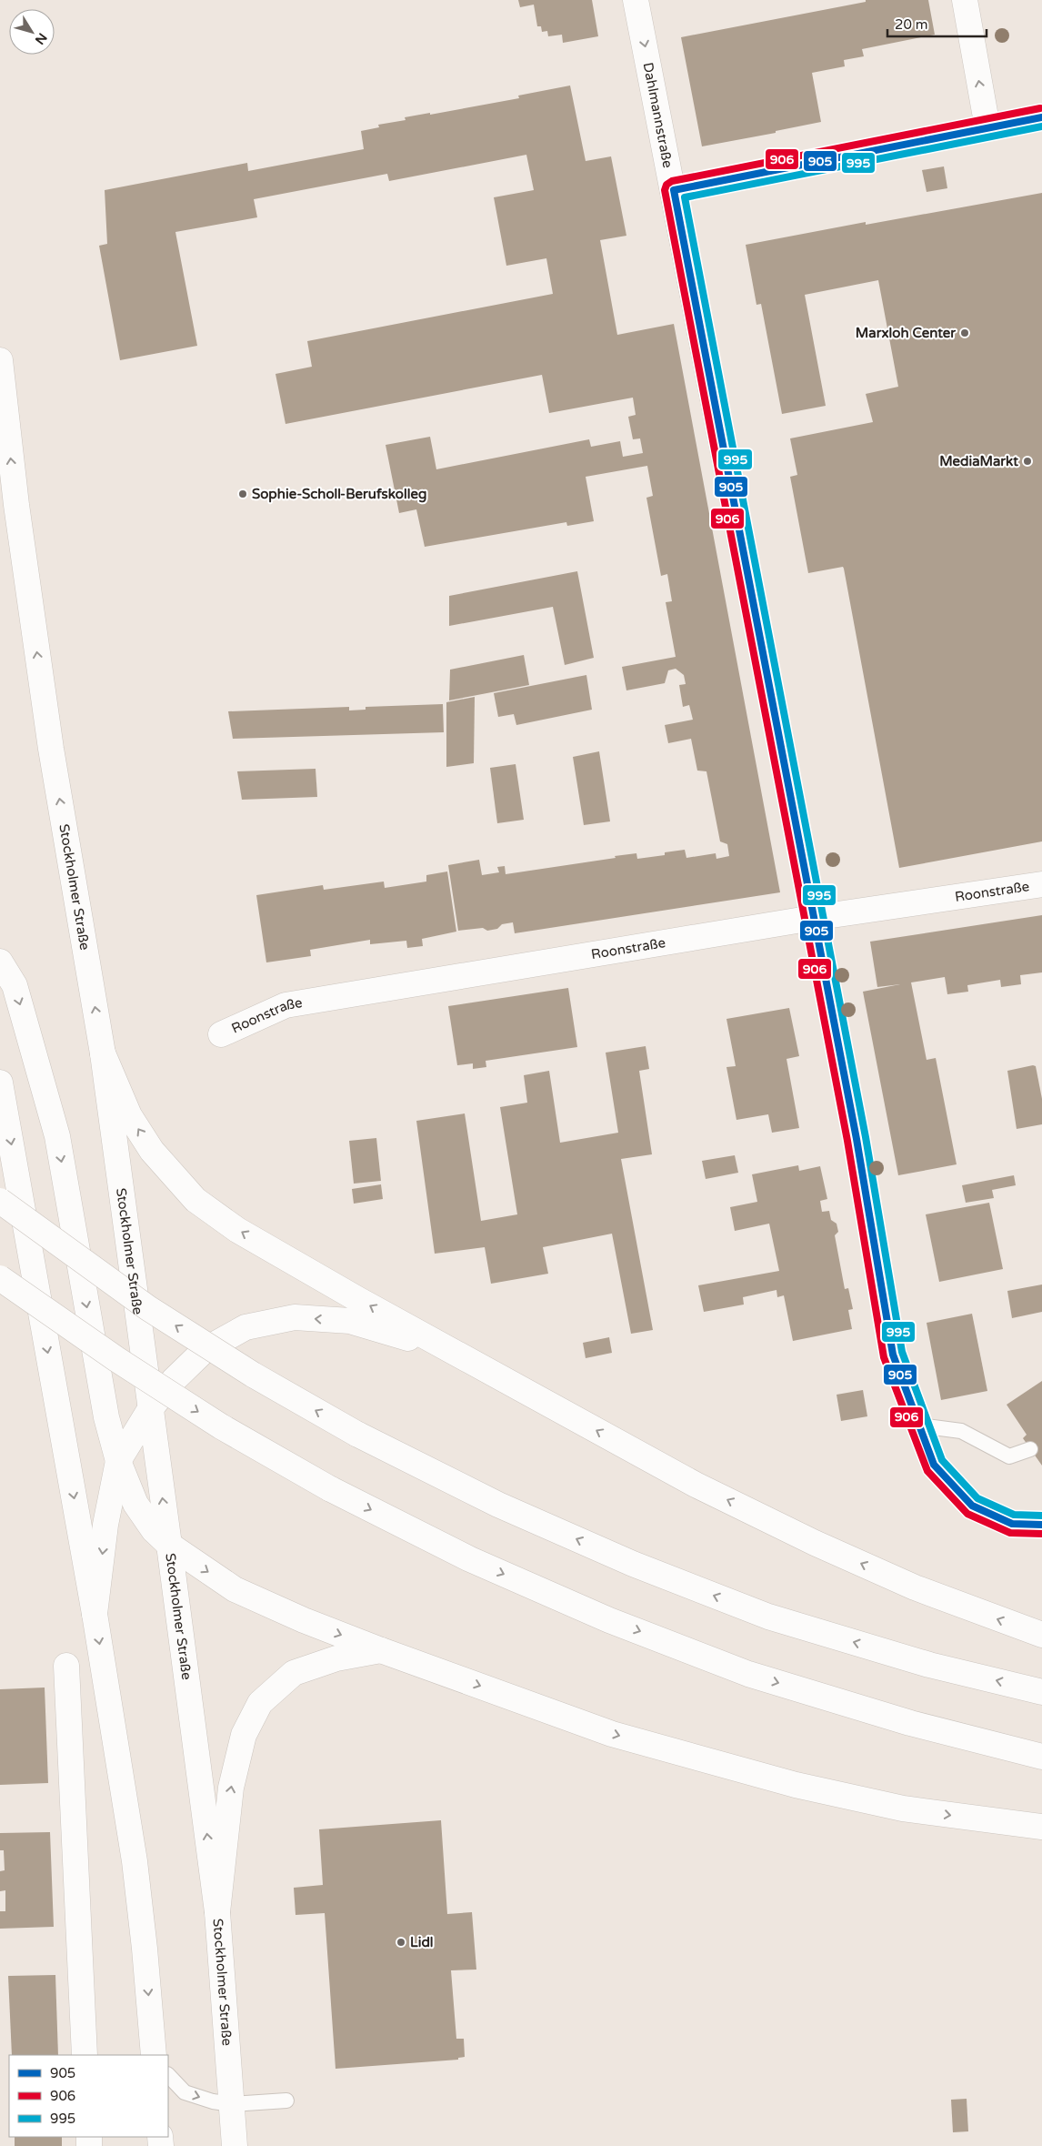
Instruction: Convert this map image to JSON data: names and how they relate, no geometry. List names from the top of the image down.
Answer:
{
  "streets": {
    "main road": ["Dahlmannstraße", "Stockholmer Straße", "Roonstraße"]
  },
  "crossings": [
    ["Dahlmannstraße", "Roonstraße"]
  ],
  "places": [
    "Marxloh Center",
    "MediaMarkt",
    "Sophie-Scholl-Berufskolleg",
    "Lidl"
  ],
  "lines": ["transit line 906", "transit line 905", "transit line 995"],
  "legend": ["905", "906", "995"],
  "scale_bar": "20 m",
  "north": "bottom right"
}
